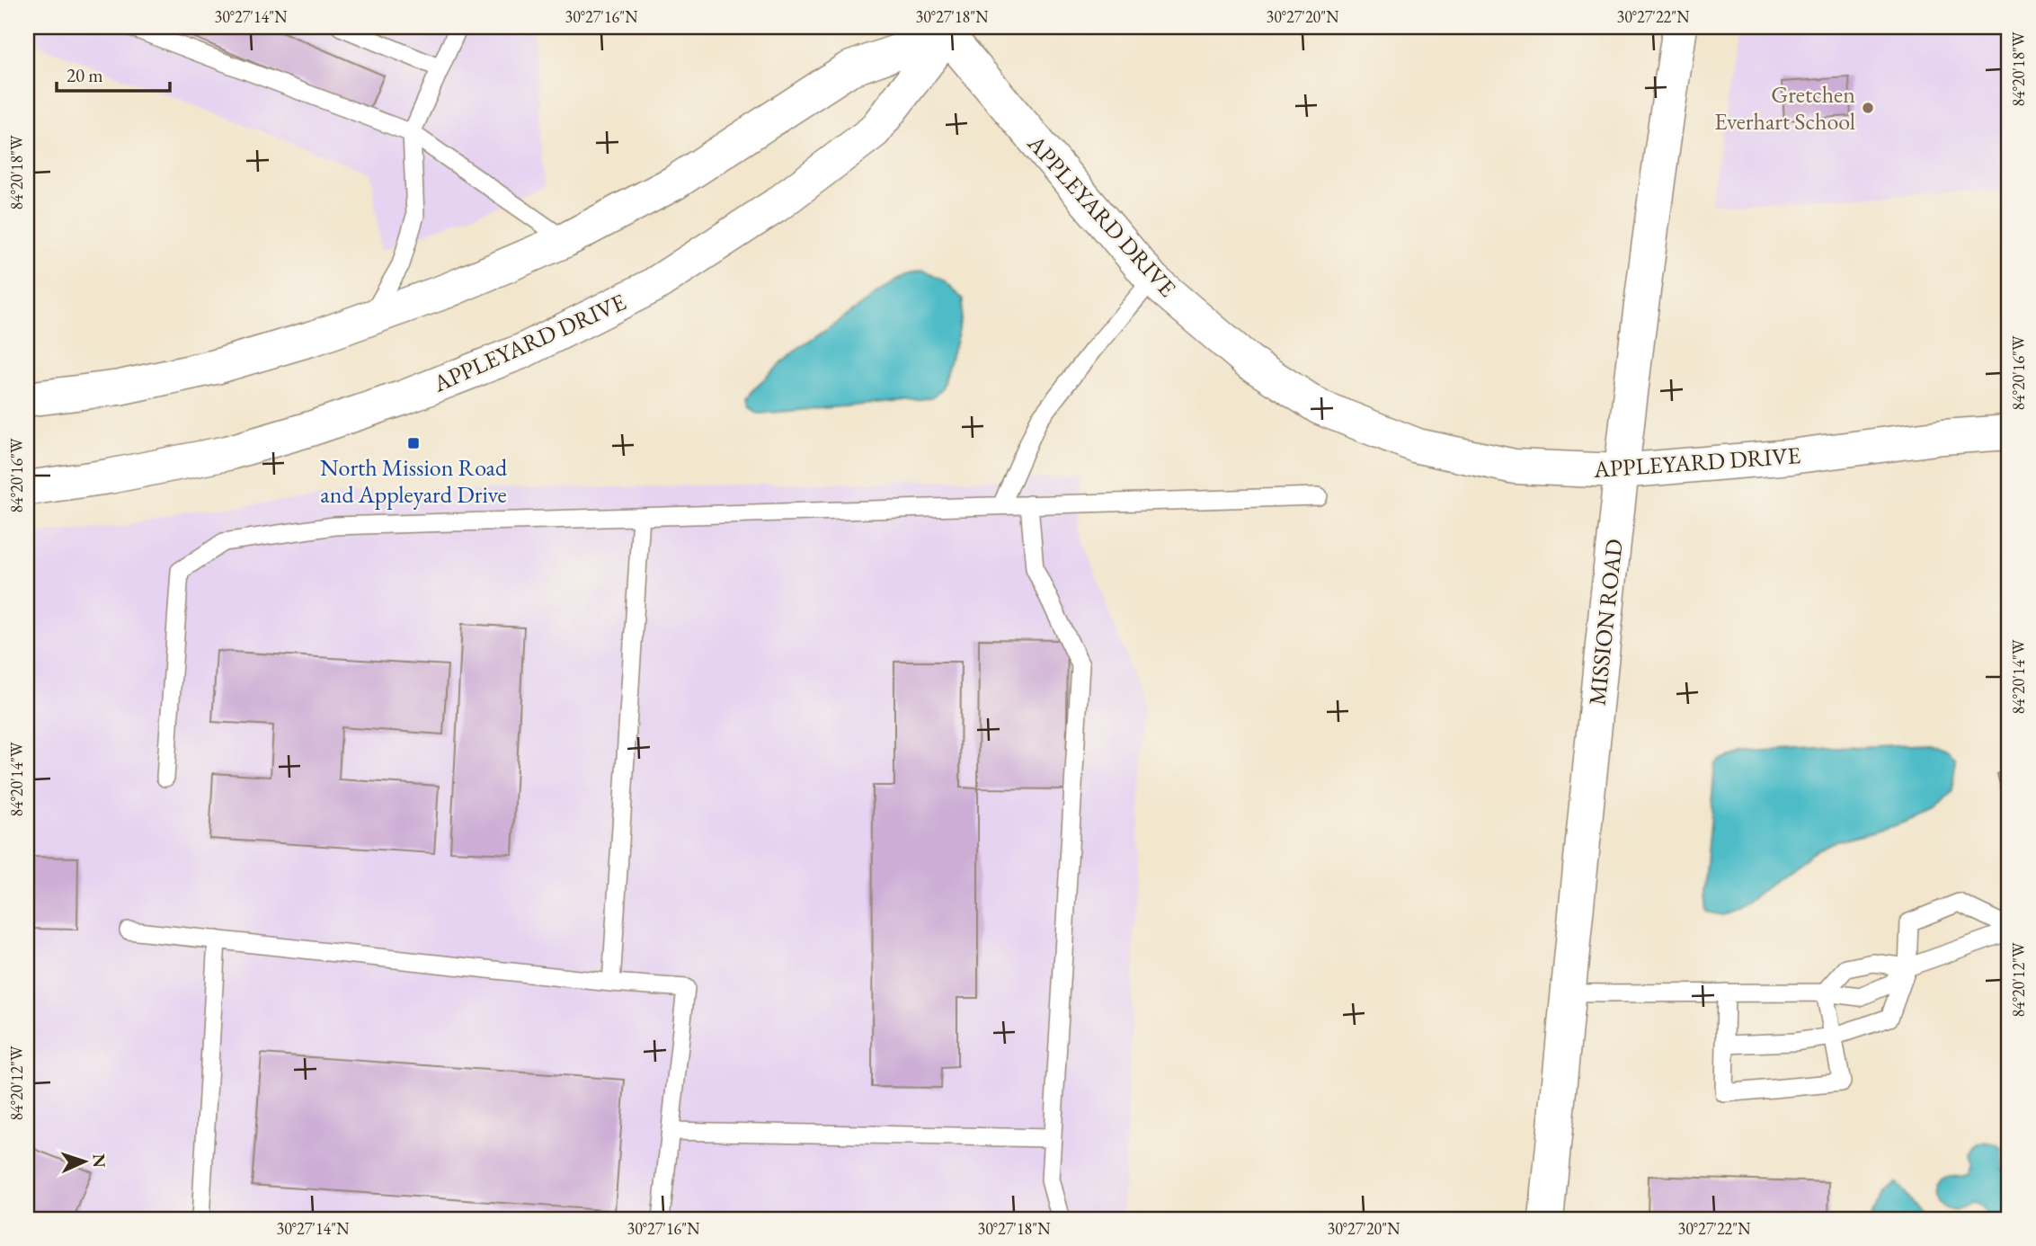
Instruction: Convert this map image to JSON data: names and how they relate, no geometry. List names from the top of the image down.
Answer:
{
  "streets": {
    "street": ["APPLEYARD DRIVE", "MISSION ROAD"]
  },
  "crossings": [
    ["APPLEYARD DRIVE", "MISSION ROAD"]
  ],
  "places": {
    "other": ["Gretchen Everhart School"],
    "transit": ["North Mission Road and Appleyard Drive"]
  },
  "scale_bar": "20 m",
  "north": "right",
  "coordinates": [
    "30°27'14\"N",
    "30°27'16\"N",
    "30°27'18\"N",
    "30°27'20\"N",
    "30°27'22\"N",
    "84°20'18\"W",
    "84°20'16\"W",
    "84°20'14\"W",
    "84°20'12\"W"
  ]
}
